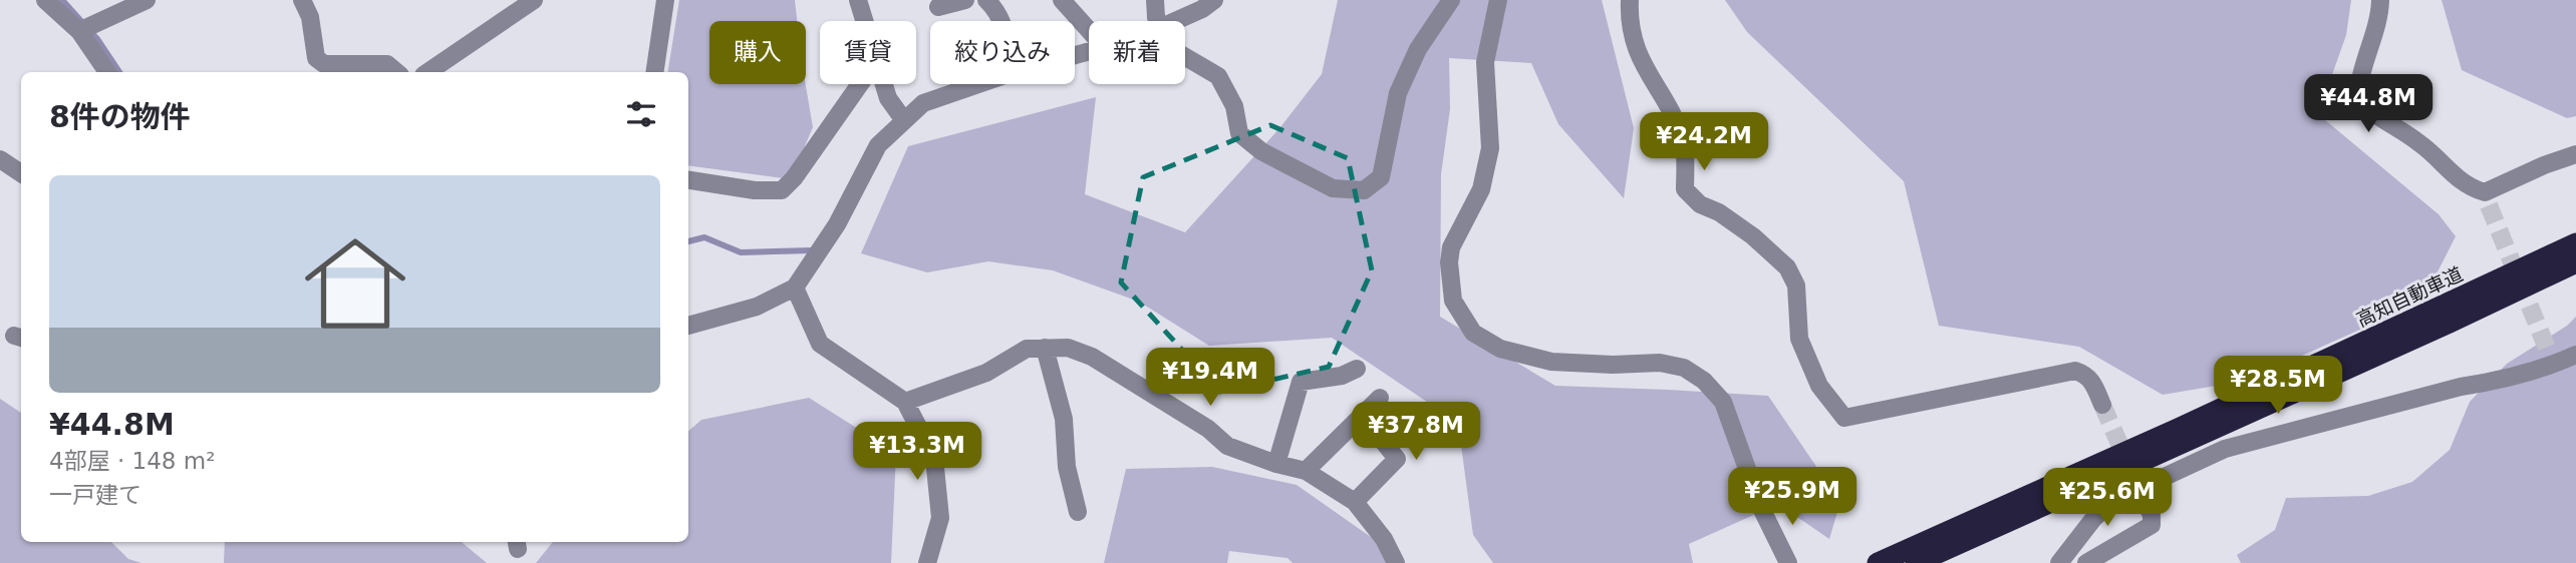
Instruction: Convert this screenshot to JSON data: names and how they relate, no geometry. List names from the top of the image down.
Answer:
{
  "streets": {
    "highway": ["高知自動車道"]
  },
  "page": {
    "chip": [
      "購入",
      "賃貸",
      "絞り込み",
      "新着"
    ],
    "heading": "8件の物件",
    "price": [
      "¥44.8M",
      "¥24.2M",
      "¥19.4M",
      "¥28.5M",
      "¥37.8M",
      "¥13.3M",
      "¥25.9M",
      "¥25.6M"
    ],
    "list": [
      {
        "name": "¥44.8M",
        "note": "4部屋 · 148 m² · 一戸建て"
      }
    ]
  }
}
